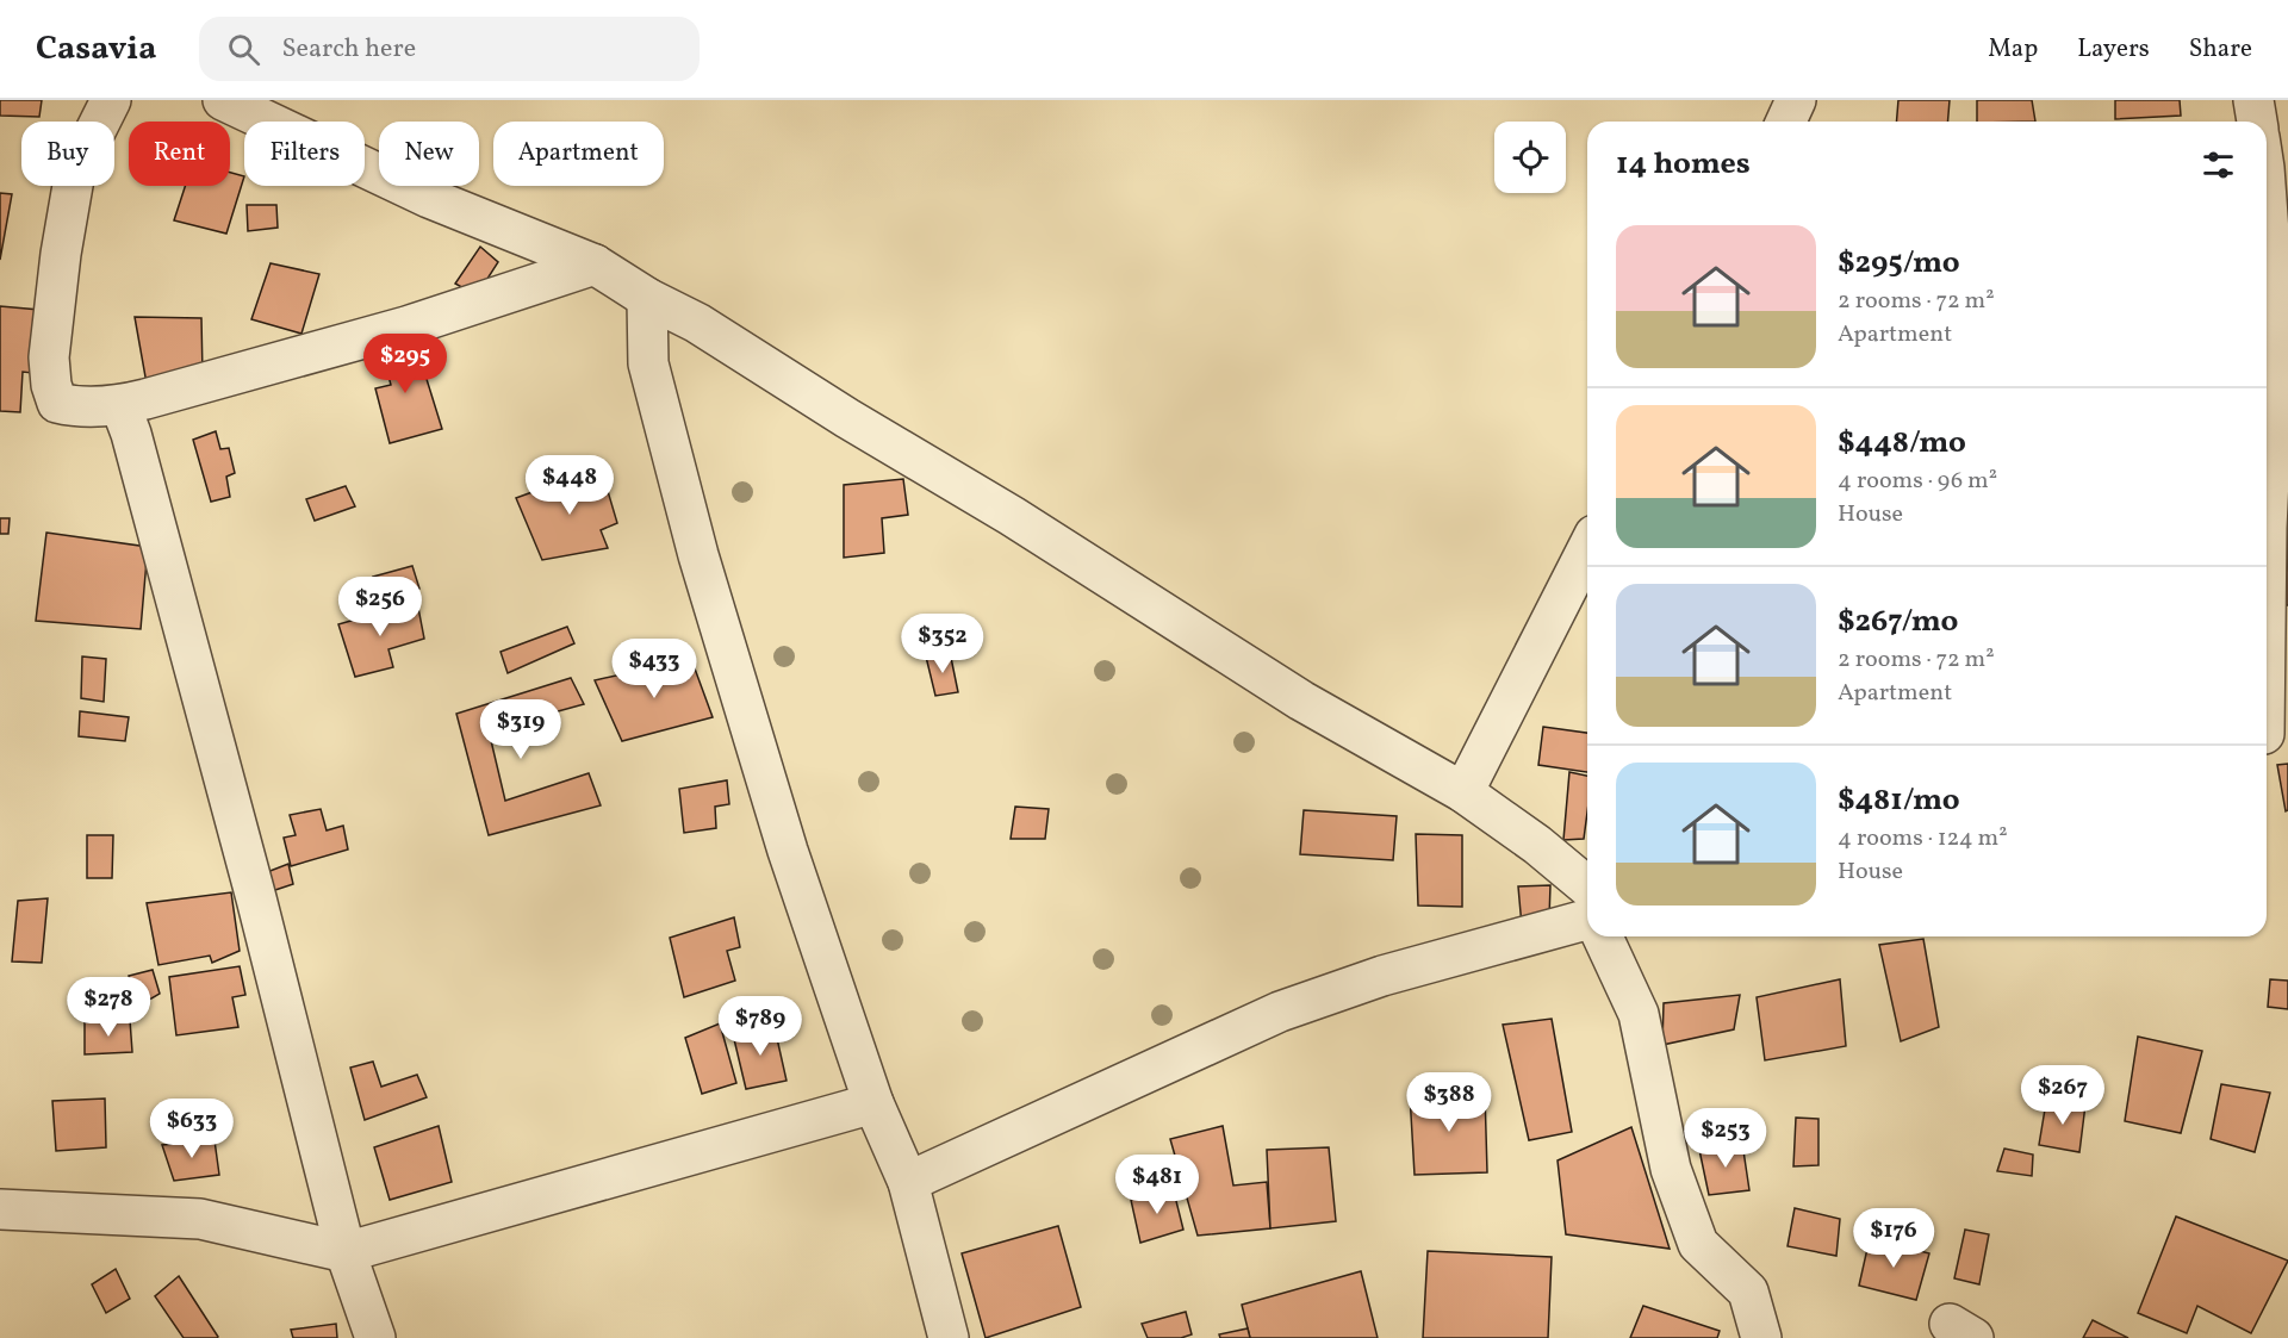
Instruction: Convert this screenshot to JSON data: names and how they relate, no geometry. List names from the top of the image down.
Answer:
{
  "page": {
    "header": "Casavia",
    "search": "Search here",
    "nav": ["Map", "Layers", "Share"],
    "chip": [
      "Buy",
      "Rent",
      "Filters",
      "New",
      "Apartment"
    ],
    "heading": "14 homes",
    "list": [
      {
        "name": "$295/mo",
        "note": "2 rooms · 72 m² · Apartment"
      },
      {
        "name": "$448/mo",
        "note": "4 rooms · 96 m² · House"
      },
      {
        "name": "$267/mo",
        "note": "2 rooms · 72 m² · Apartment"
      },
      {
        "name": "$481/mo",
        "note": "4 rooms · 124 m² · House"
      }
    ],
    "price": [
      "$295",
      "$448",
      "$256",
      "$352",
      "$433",
      "$319",
      "$278",
      "$789",
      "$267",
      "$388",
      "$633",
      "$253",
      "$481",
      "$176"
    ]
  }
}
